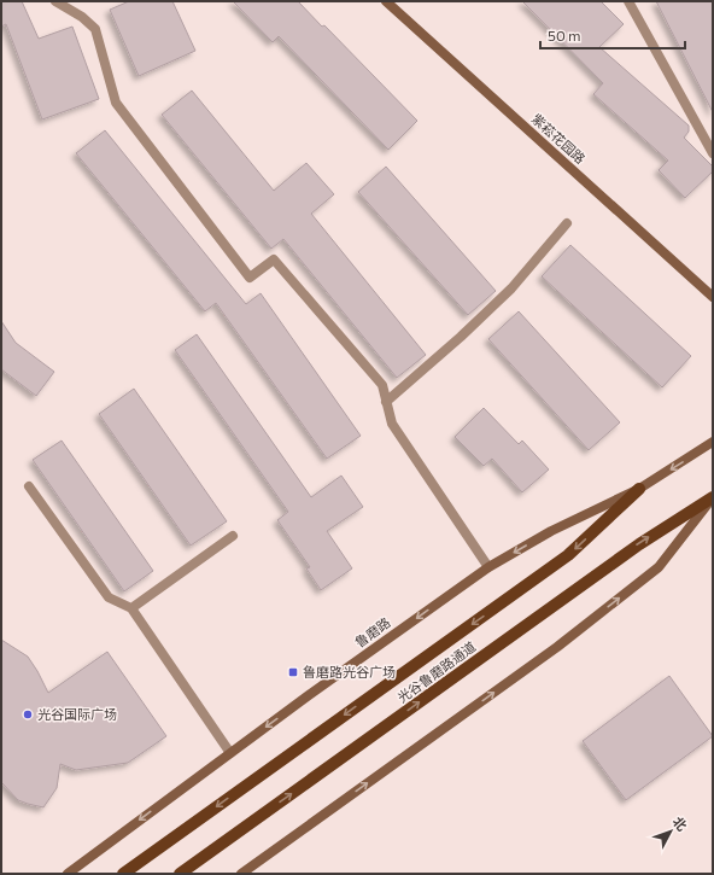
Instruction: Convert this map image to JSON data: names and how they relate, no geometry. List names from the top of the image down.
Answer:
{
  "streets": {
    "main road": ["紫菘花园路", "鲁磨路", "光谷鲁磨路通道"]
  },
  "crossings": [
    ["鲁磨路", "光谷鲁磨路通道"]
  ],
  "one_way": ["鲁磨路"],
  "places": {
    "transit": ["鲁磨路光谷广场"],
    "other": ["光谷国际广场"]
  },
  "scale_bar": "50 m",
  "north": "top right"
}
